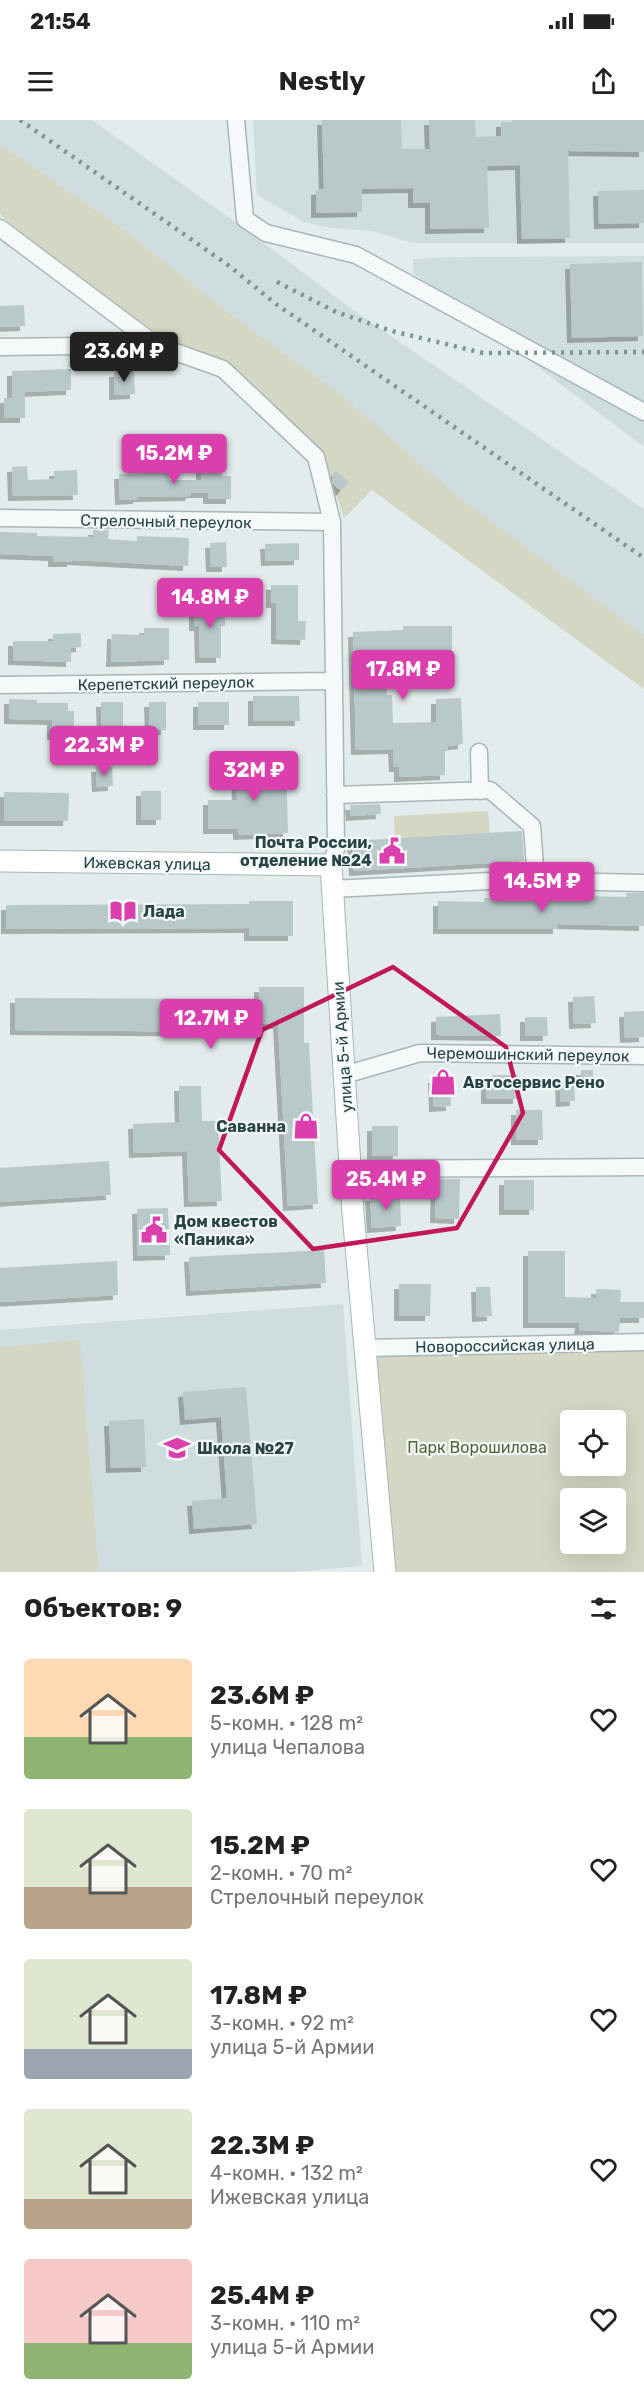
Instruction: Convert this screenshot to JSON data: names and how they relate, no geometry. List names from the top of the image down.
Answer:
{
  "streets": {
    "main road": ["Ижевская улица", "улица 5-й Армии"],
    "street": [
      "Стрелочный переулок",
      "Керепетский переулок",
      "Черемошинский переулок",
      "Новороссийская улица"
    ]
  },
  "crossings": [
    ["Стрелочный переулок", "улица 5-й Армии"],
    ["Керепетский переулок", "улица 5-й Армии"],
    ["Ижевская улица", "улица 5-й Армии"],
    ["улица 5-й Армии", "Черемошинский переулок"],
    ["улица 5-й Армии", "Новороссийская улица"]
  ],
  "parks": ["Парк Ворошилова"],
  "places": {
    "public building": ["Почта России, отделение №24", "Дом квестов «Паника»"],
    "library": ["Лада"],
    "shop": ["Автосервис Рено", "Саванна"],
    "school or university": ["Школа №27"]
  },
  "page": {
    "status": "21:54",
    "header": "Nestly",
    "price": [
      "23.6M ₽",
      "15.2M ₽",
      "14.8M ₽",
      "17.8M ₽",
      "22.3M ₽",
      "32M ₽",
      "14.5M ₽",
      "12.7M ₽",
      "25.4M ₽"
    ],
    "heading": "Объектов: 9",
    "list": [
      {
        "name": "23.6M ₽",
        "note": "5-комн. · 128 m² · улица Чепалова"
      },
      {
        "name": "15.2M ₽",
        "note": "2-комн. · 70 m² · Стрелочный переулок"
      },
      {
        "name": "17.8M ₽",
        "note": "3-комн. · 92 m² · улица 5-й Армии"
      },
      {
        "name": "22.3M ₽",
        "note": "4-комн. · 132 m² · Ижевская улица"
      },
      {
        "name": "25.4M ₽",
        "note": "3-комн. · 110 m² · улица 5-й Армии"
      }
    ]
  }
}
